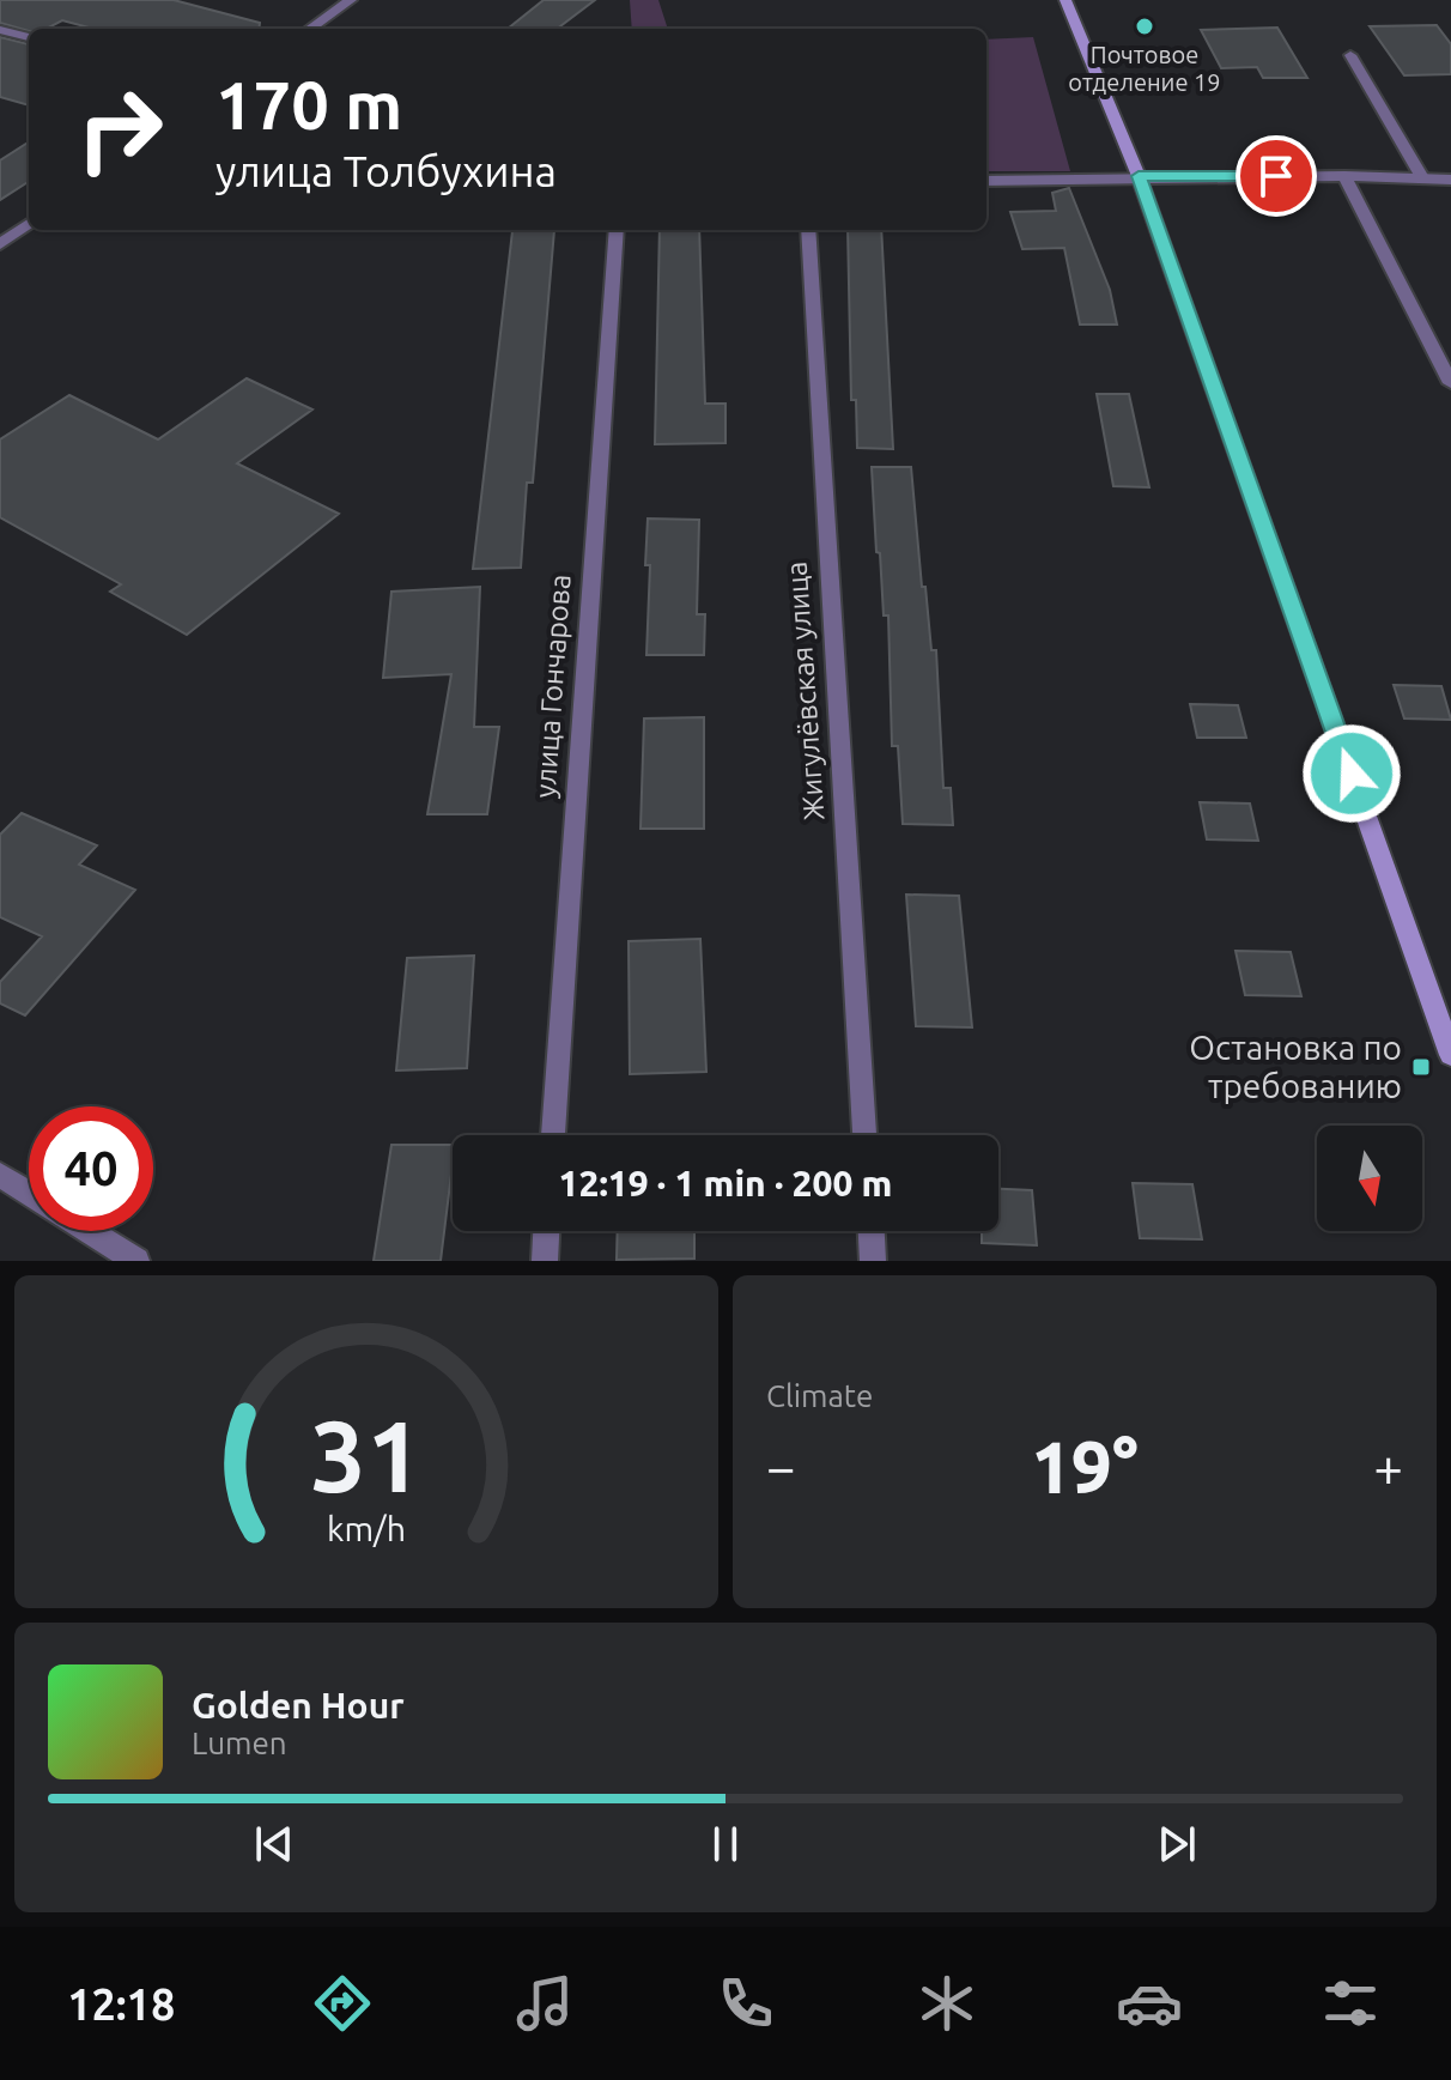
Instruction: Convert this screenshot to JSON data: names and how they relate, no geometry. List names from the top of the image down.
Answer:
{
  "streets": {
    "street": ["улица Гончарова", "Жигулёвская улица"]
  },
  "places": {
    "other": ["Почтовое отделение 19"],
    "transit": ["Остановка по требованию"]
  },
  "north": "bottom",
  "page": {
    "turn": ["170 m", "улица Толбухина"],
    "limit": "40",
    "trip": "12:19 · 1 min · 200 m",
    "tile": "Climate",
    "heat": ["−", "19°", "+"],
    "song": ["Golden Hour", "Lumen"],
    "tabs": "12:18",
    "gauge": ["31", "km/h"]
  }
}
